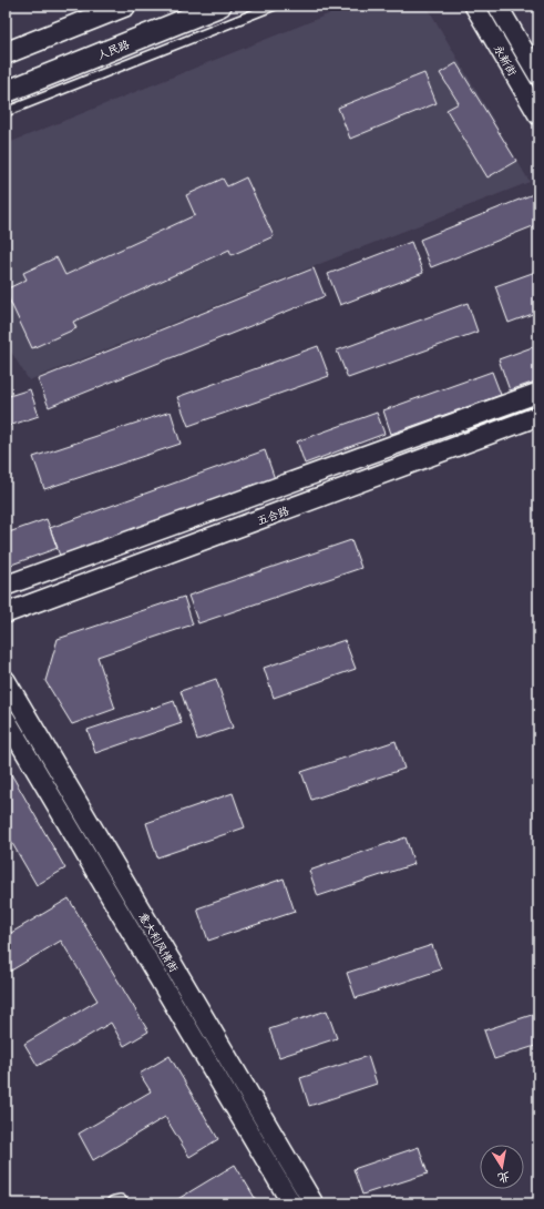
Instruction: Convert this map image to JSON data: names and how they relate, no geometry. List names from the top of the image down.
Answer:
{
  "streets": {
    "main road": ["人民路"],
    "street": ["永新街", "五合路", "意大利风情街"]
  },
  "north": "bottom"
}
